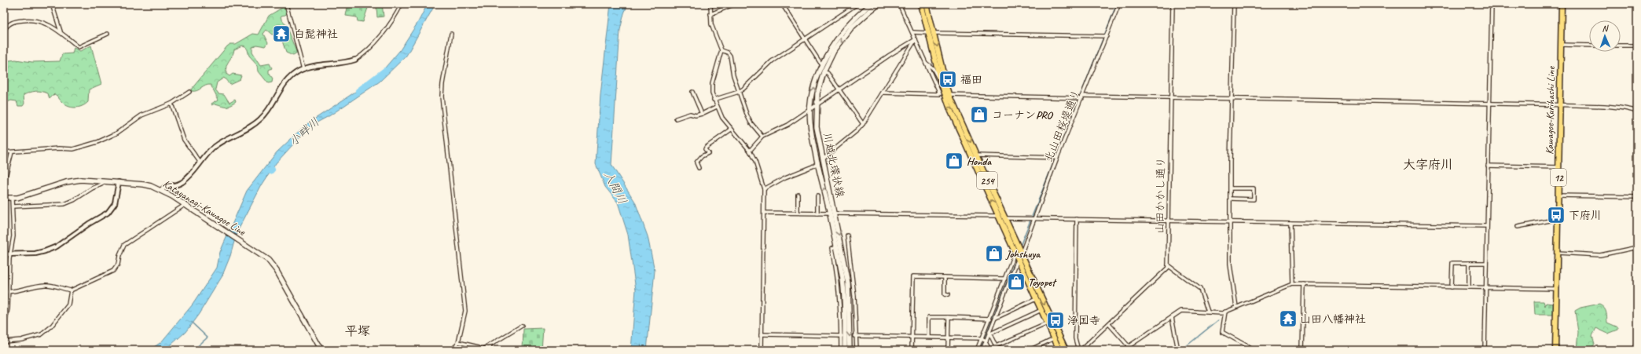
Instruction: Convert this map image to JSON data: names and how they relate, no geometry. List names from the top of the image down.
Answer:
{
  "streets": {
    "main road": [
      "Kawagoe-Kurihashi Line",
      "川越北環状線",
      "12",
      "254",
      "Katayanagi-Kawagoe Line"
    ],
    "street": ["北山田桜堤通り", "山田かかし通り"]
  },
  "crossings": [
    ["北山田桜堤通り", "254"]
  ],
  "districts": ["大字府川", "平塚"],
  "water": ["小畔川", "入間川"],
  "places": {
    "temple": ["白髭神社", "山田八幡神社"],
    "bus stop": ["福田", "下府川", "浄国寺"],
    "shop": [
      "コーナンPRO",
      "Honda",
      "Johshuya",
      "Toyopet"
    ]
  },
  "north": "top"
}
